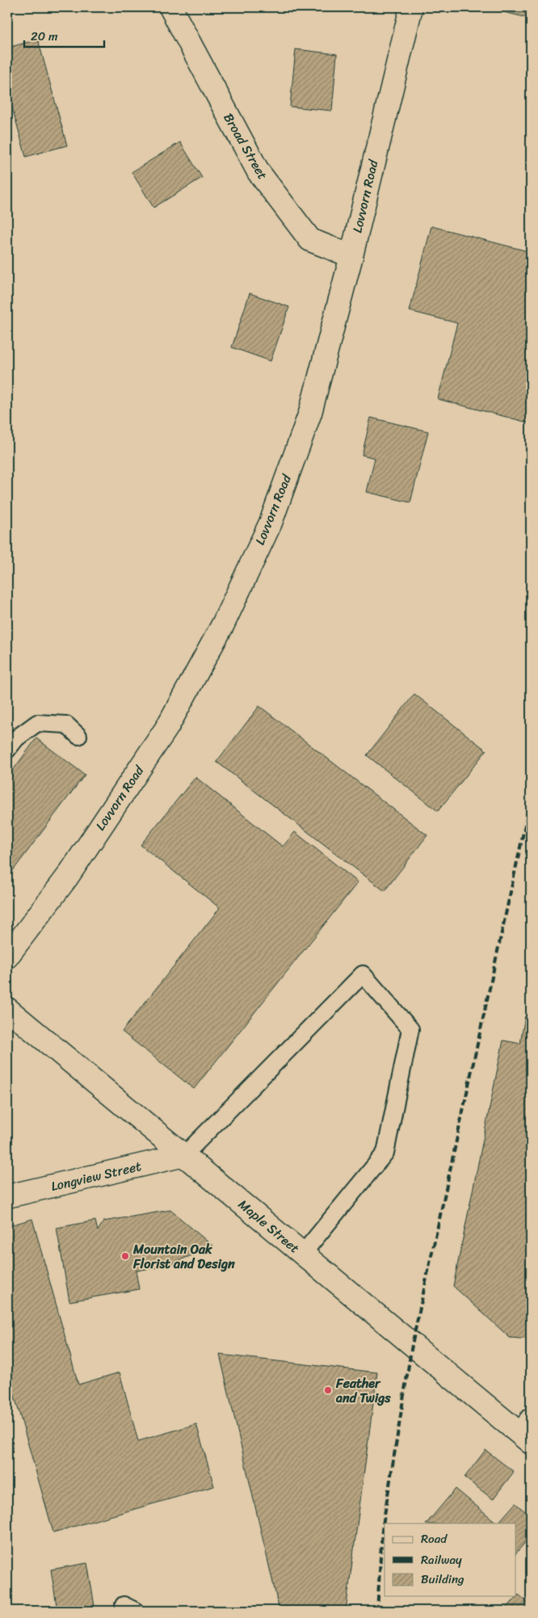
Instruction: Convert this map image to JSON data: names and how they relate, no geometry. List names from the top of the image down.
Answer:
{
  "streets": {
    "street": [
      "Broad Street",
      "Lovvorn Road",
      "Longview Street",
      "Maple Street"
    ]
  },
  "crossings": [
    ["Broad Street", "Lovvorn Road"],
    ["Longview Street", "Maple Street"]
  ],
  "places": ["Mountain Oak Florist and Design", "Feather and Twigs"],
  "legend": ["Road", "Railway", "Building"],
  "scale_bar": "20 m"
}
